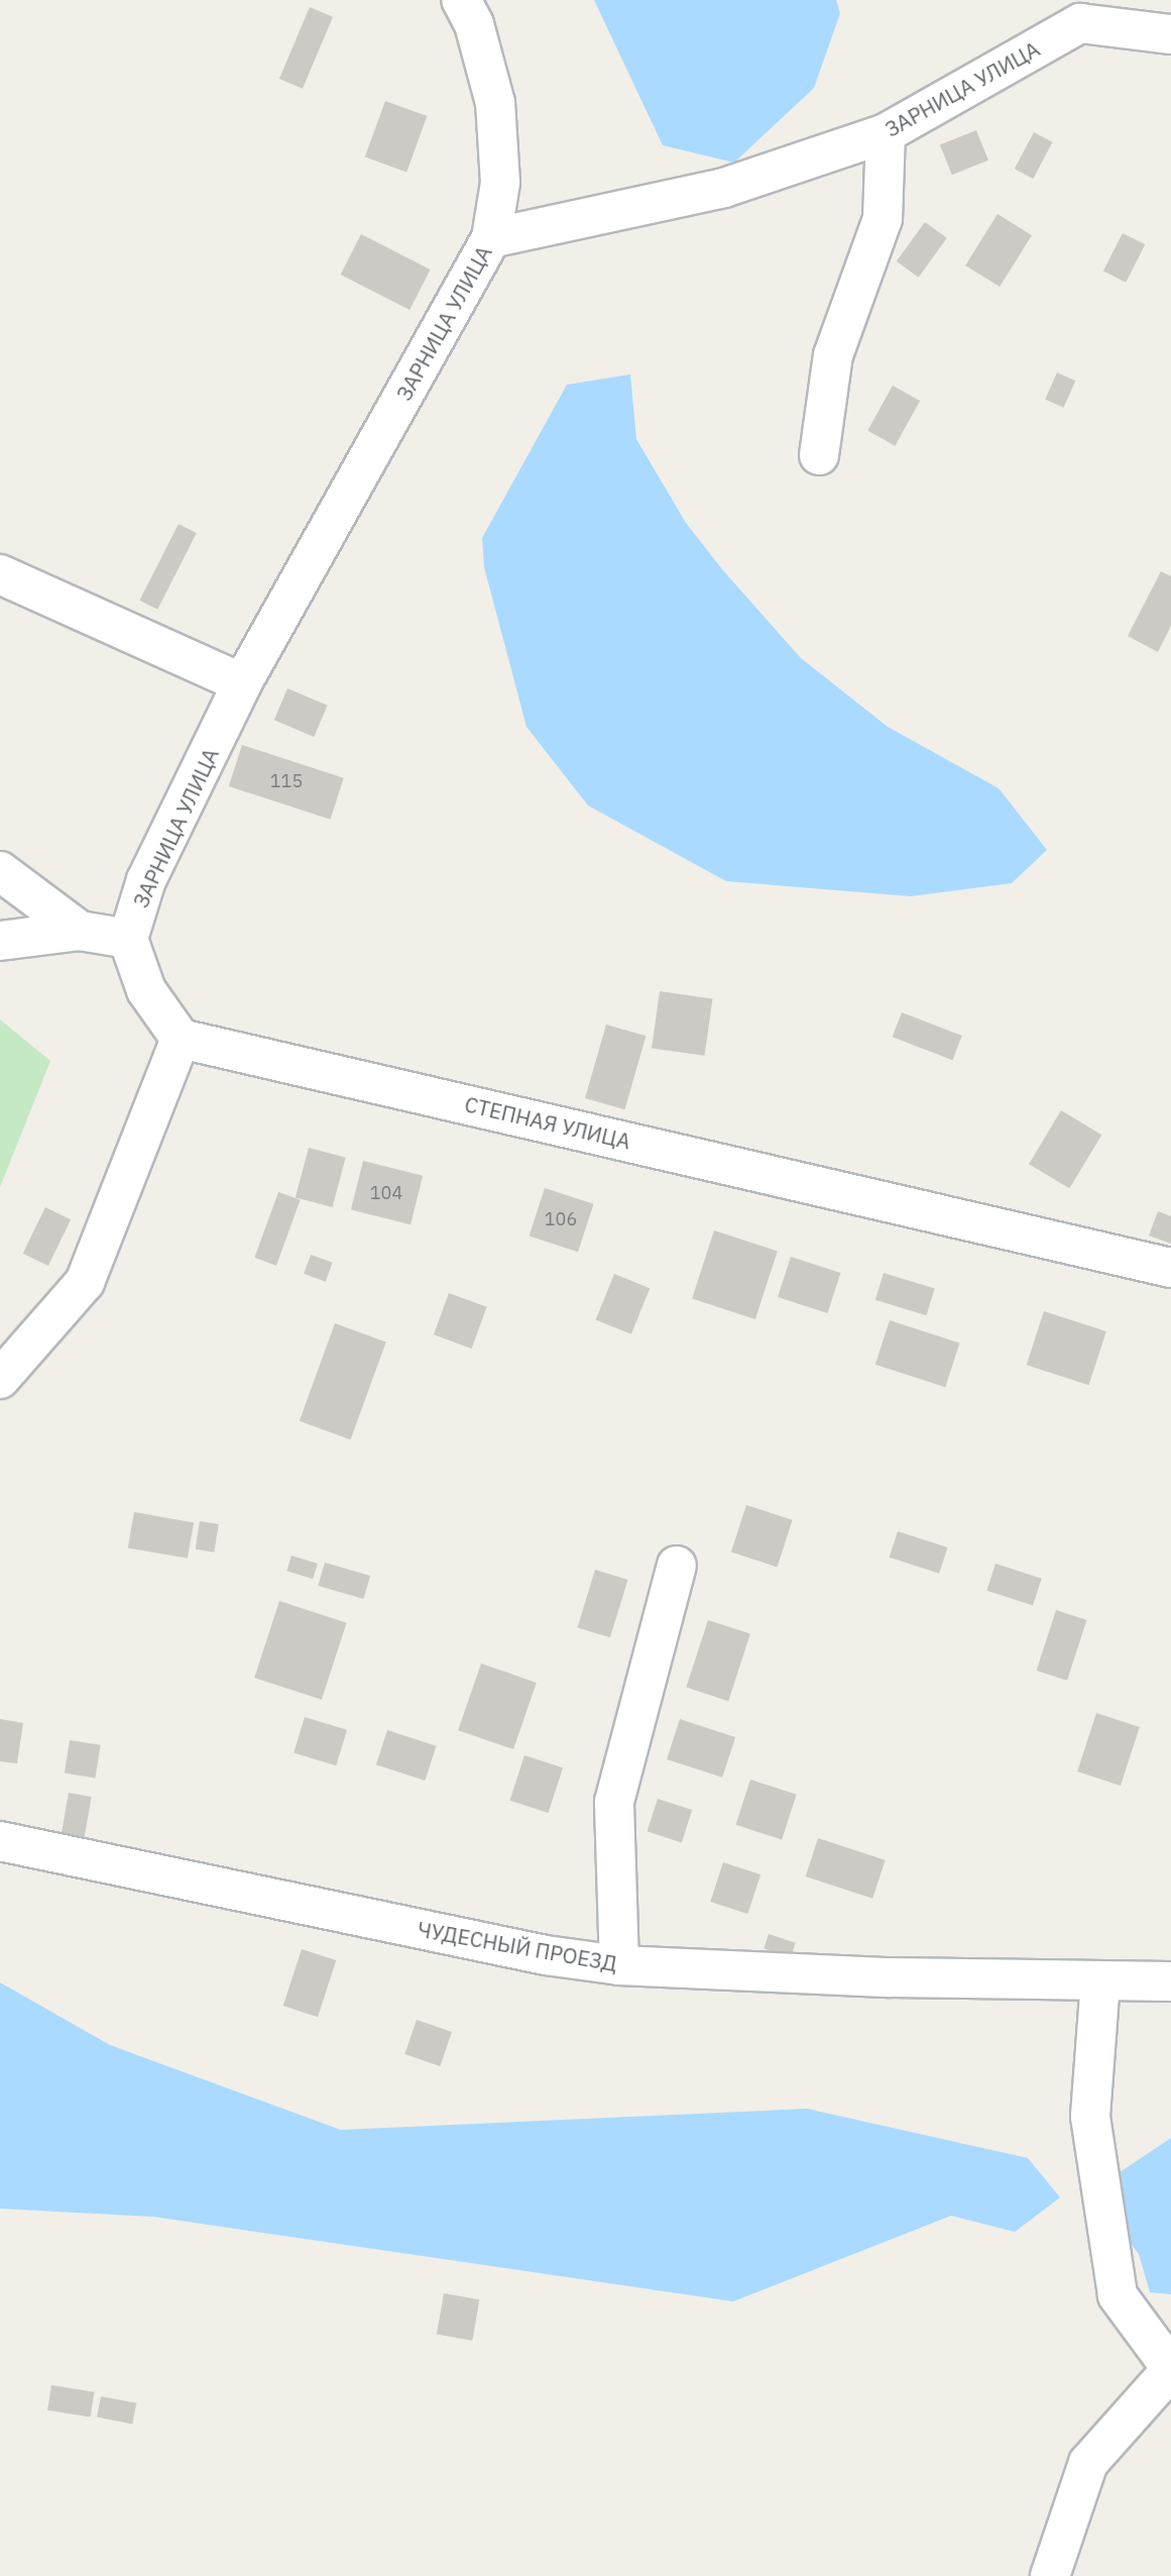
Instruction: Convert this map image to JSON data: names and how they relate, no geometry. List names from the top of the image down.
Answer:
{
  "streets": {
    "street": ["ЗАРНИЦА УЛИЦА", "СТЕПНАЯ УЛИЦА", "ЧУДЕСНЫЙ ПРОЕЗД"]
  },
  "house_numbers": ["115", "104", "106"]
}
